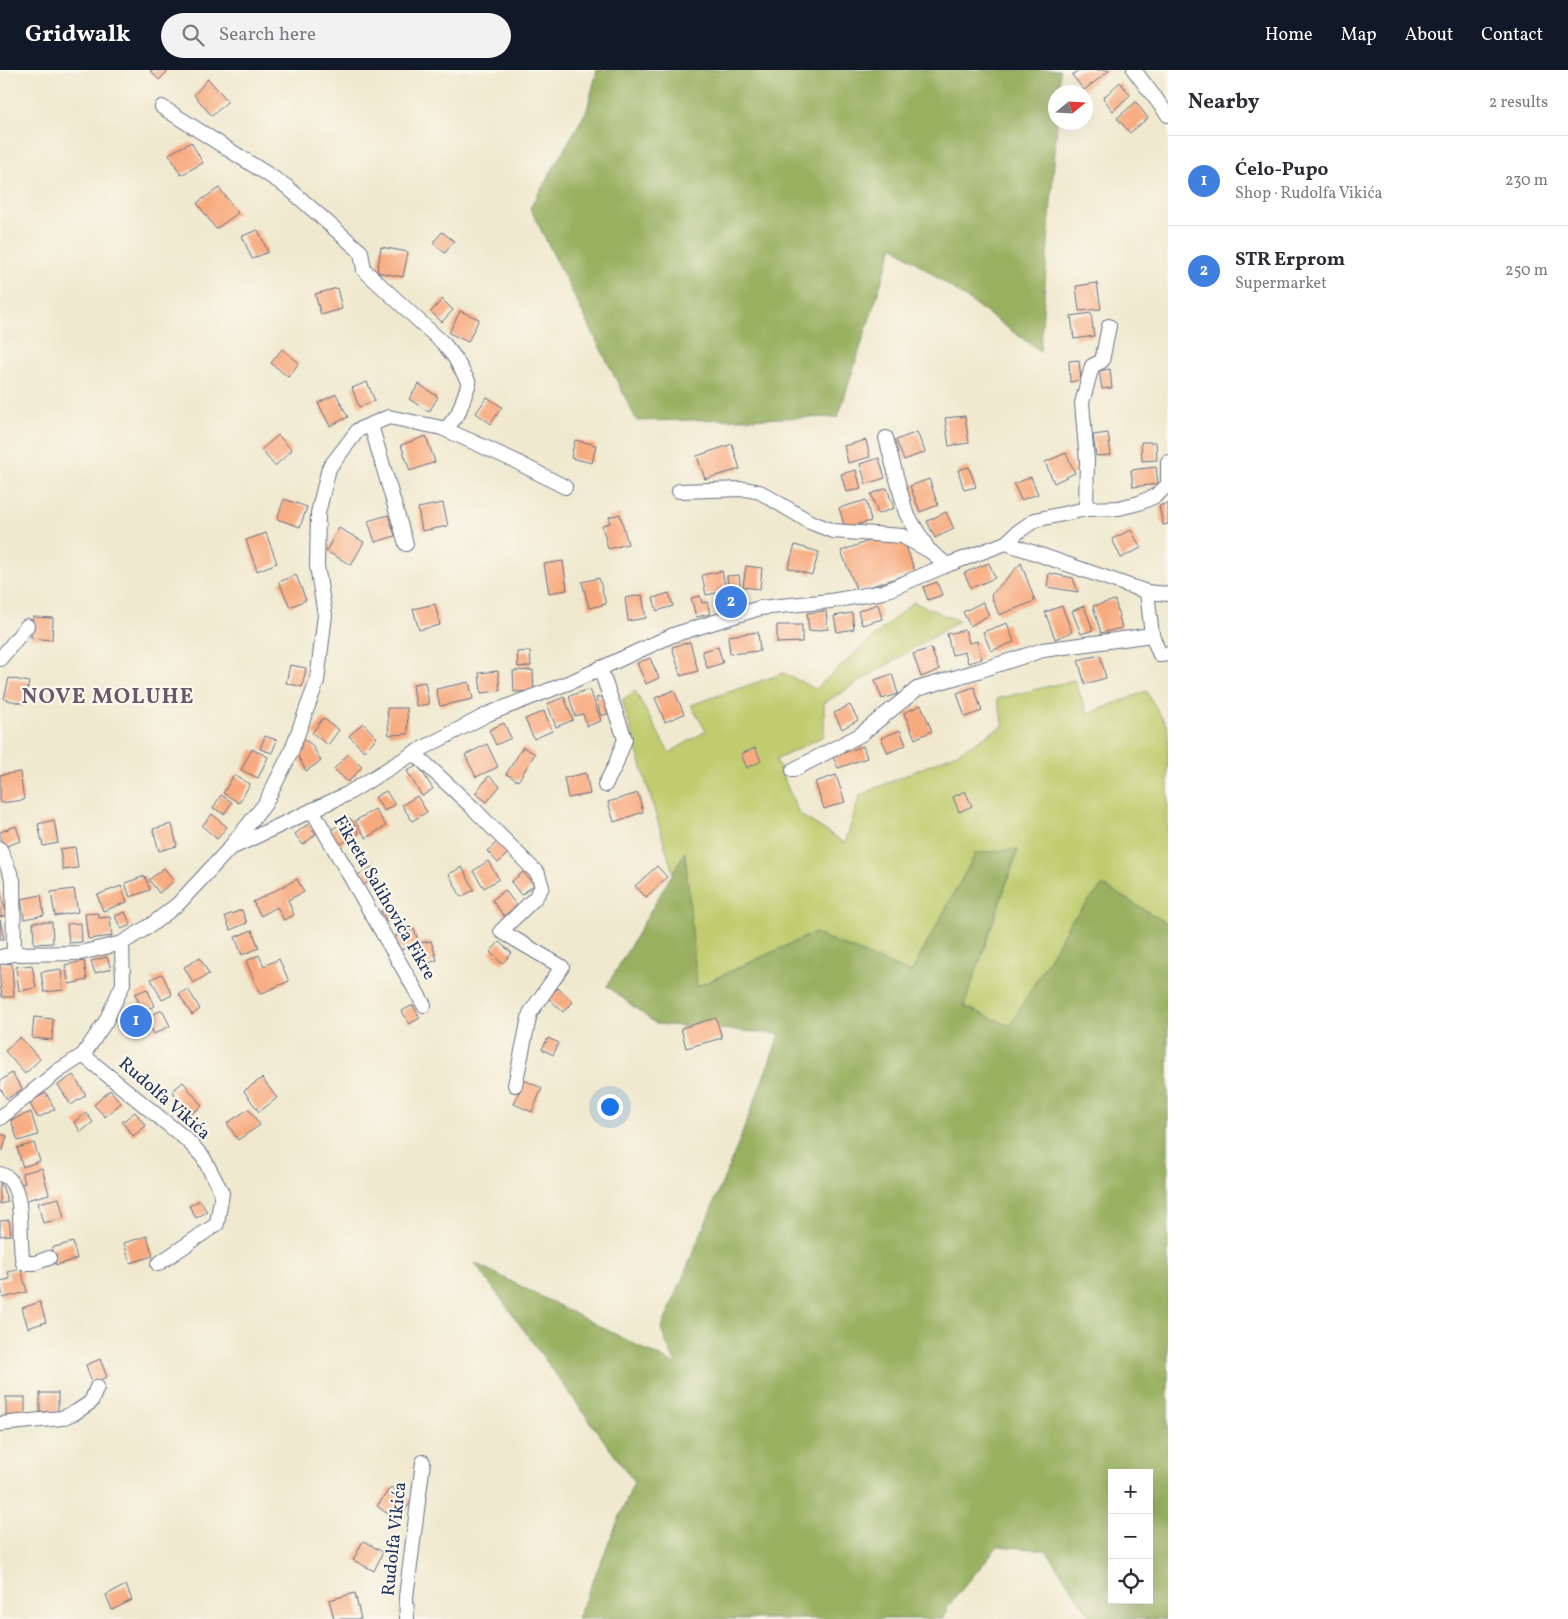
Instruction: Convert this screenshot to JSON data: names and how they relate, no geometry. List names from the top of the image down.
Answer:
{
  "streets": {
    "street": ["Fikreta Salihovića Fikre", "Rudolfa Vikića"]
  },
  "districts": ["NOVE MOLUHE"],
  "north": "right",
  "page": {
    "header": "Gridwalk",
    "search": "Search here",
    "nav": [
      "Home",
      "Map",
      "About",
      "Contact"
    ],
    "heading": ["Nearby", "2 results"],
    "list": [
      {
        "mark": "1",
        "name": "Ćelo-Pupo",
        "note": "Shop · Rudolfa Vikića",
        "value": "230 m"
      },
      {
        "mark": "2",
        "name": "STR Erprom",
        "note": "Supermarket",
        "value": "250 m"
      }
    ],
    "pins": ["2", "1"],
    "map_buttons": ["+", "−"]
  }
}
